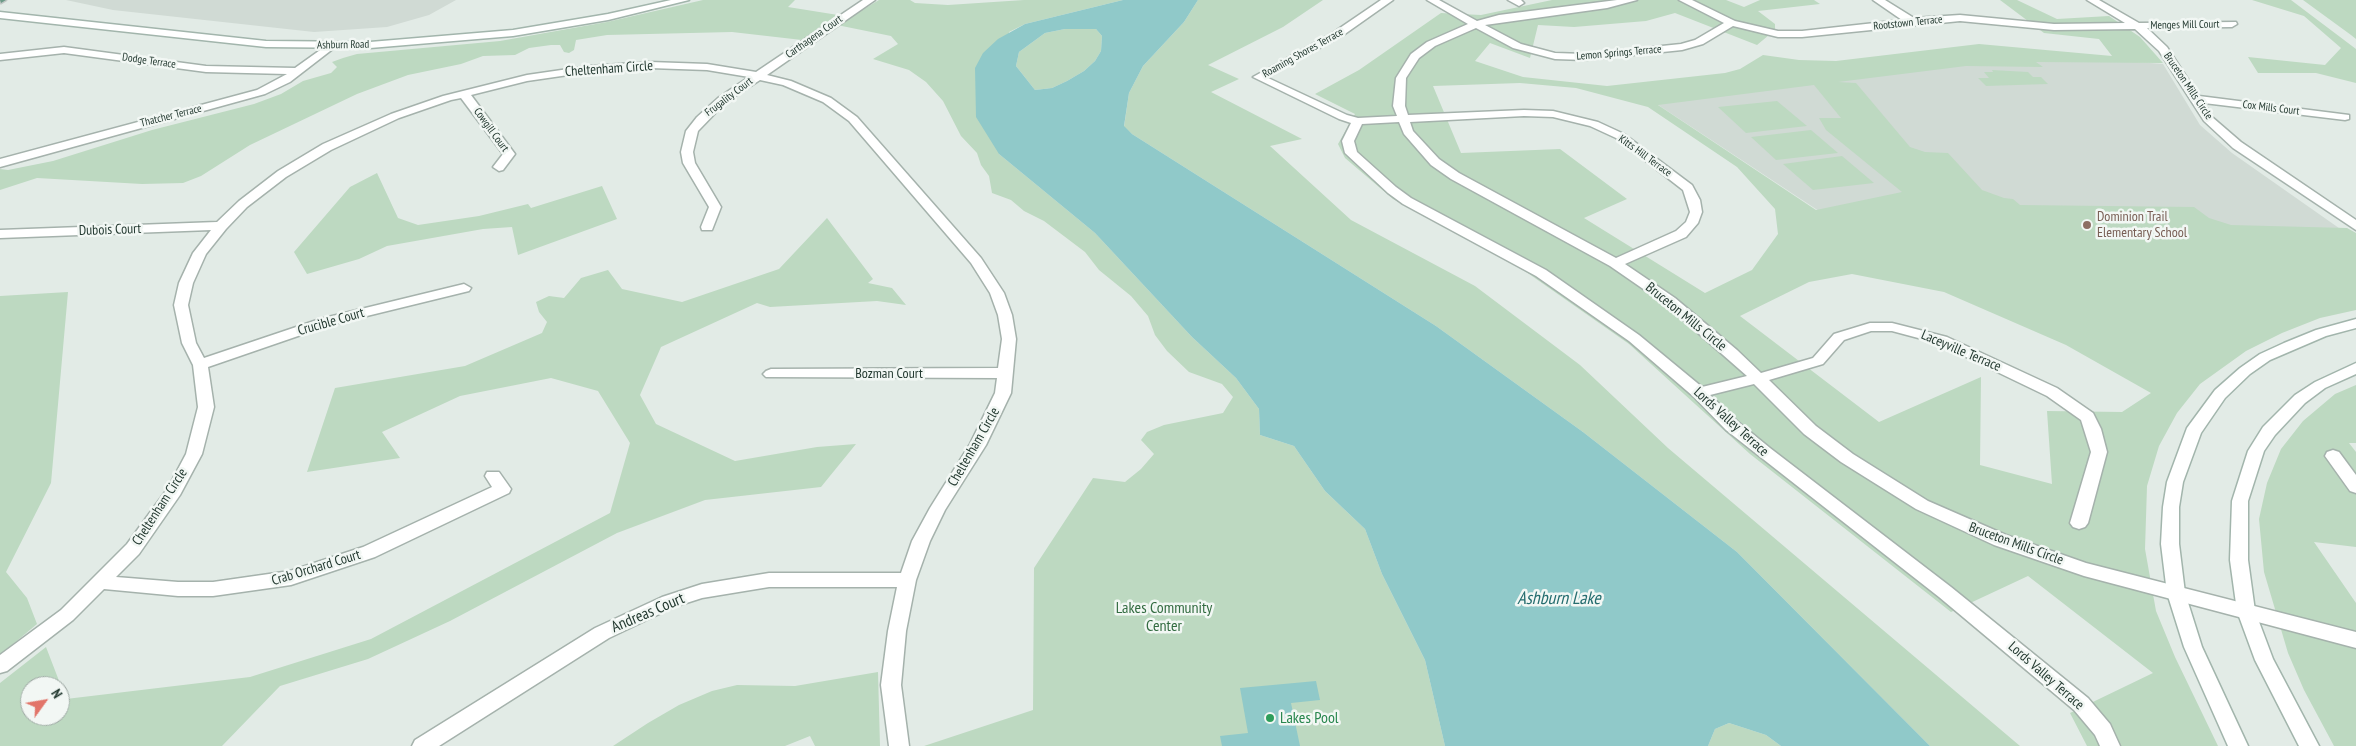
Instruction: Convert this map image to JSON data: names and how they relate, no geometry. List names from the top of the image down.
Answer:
{
  "streets": {
    "street": [
      "Rootstown Terrace",
      "Menges Mill Court",
      "Carthagena Court",
      "Ashburn Road",
      "Roaming Shores Terrace",
      "Lemon Springs Terrace",
      "Dodge Terrace",
      "Cheltenham Circle",
      "Bruceton Mills Circle",
      "Frugality Court",
      "Cox Mills Court",
      "Thatcher Terrace",
      "Cowgill Court",
      "Kitts Hill Terrace",
      "Dubois Court",
      "Crucible Court",
      "Laceyville Terrace",
      "Bozman Court",
      "Lords Valley Terrace",
      "Crab Orchard Court",
      "Andreas Court"
    ]
  },
  "crossings": [
    ["Rootstown Terrace", "Menges Mill Court"],
    ["Rootstown Terrace", "Lemon Springs Terrace"],
    ["Rootstown Terrace", "Bruceton Mills Circle"],
    ["Menges Mill Court", "Bruceton Mills Circle"],
    ["Carthagena Court", "Cheltenham Circle"],
    ["Carthagena Court", "Frugality Court"],
    ["Ashburn Road", "Thatcher Terrace"],
    ["Roaming Shores Terrace", "Kitts Hill Terrace"],
    ["Roaming Shores Terrace", "Lords Valley Terrace"],
    ["Lemon Springs Terrace", "Bruceton Mills Circle"],
    ["Dodge Terrace", "Thatcher Terrace"],
    ["Cheltenham Circle", "Frugality Court"],
    ["Cheltenham Circle", "Cowgill Court"],
    ["Cheltenham Circle", "Dubois Court"],
    ["Cheltenham Circle", "Crucible Court"],
    ["Cheltenham Circle", "Bozman Court"],
    ["Cheltenham Circle", "Crab Orchard Court"],
    ["Cheltenham Circle", "Andreas Court"],
    ["Bruceton Mills Circle", "Cox Mills Court"],
    ["Bruceton Mills Circle", "Kitts Hill Terrace"],
    ["Bruceton Mills Circle", "Laceyville Terrace"],
    ["Kitts Hill Terrace", "Lords Valley Terrace"],
    ["Laceyville Terrace", "Lords Valley Terrace"]
  ],
  "water": ["Ashburn Lake"],
  "parks": ["Lakes Community Center"],
  "places": ["Dominion Trail Elementary School", "Lakes Pool"],
  "north": "top right"
}
